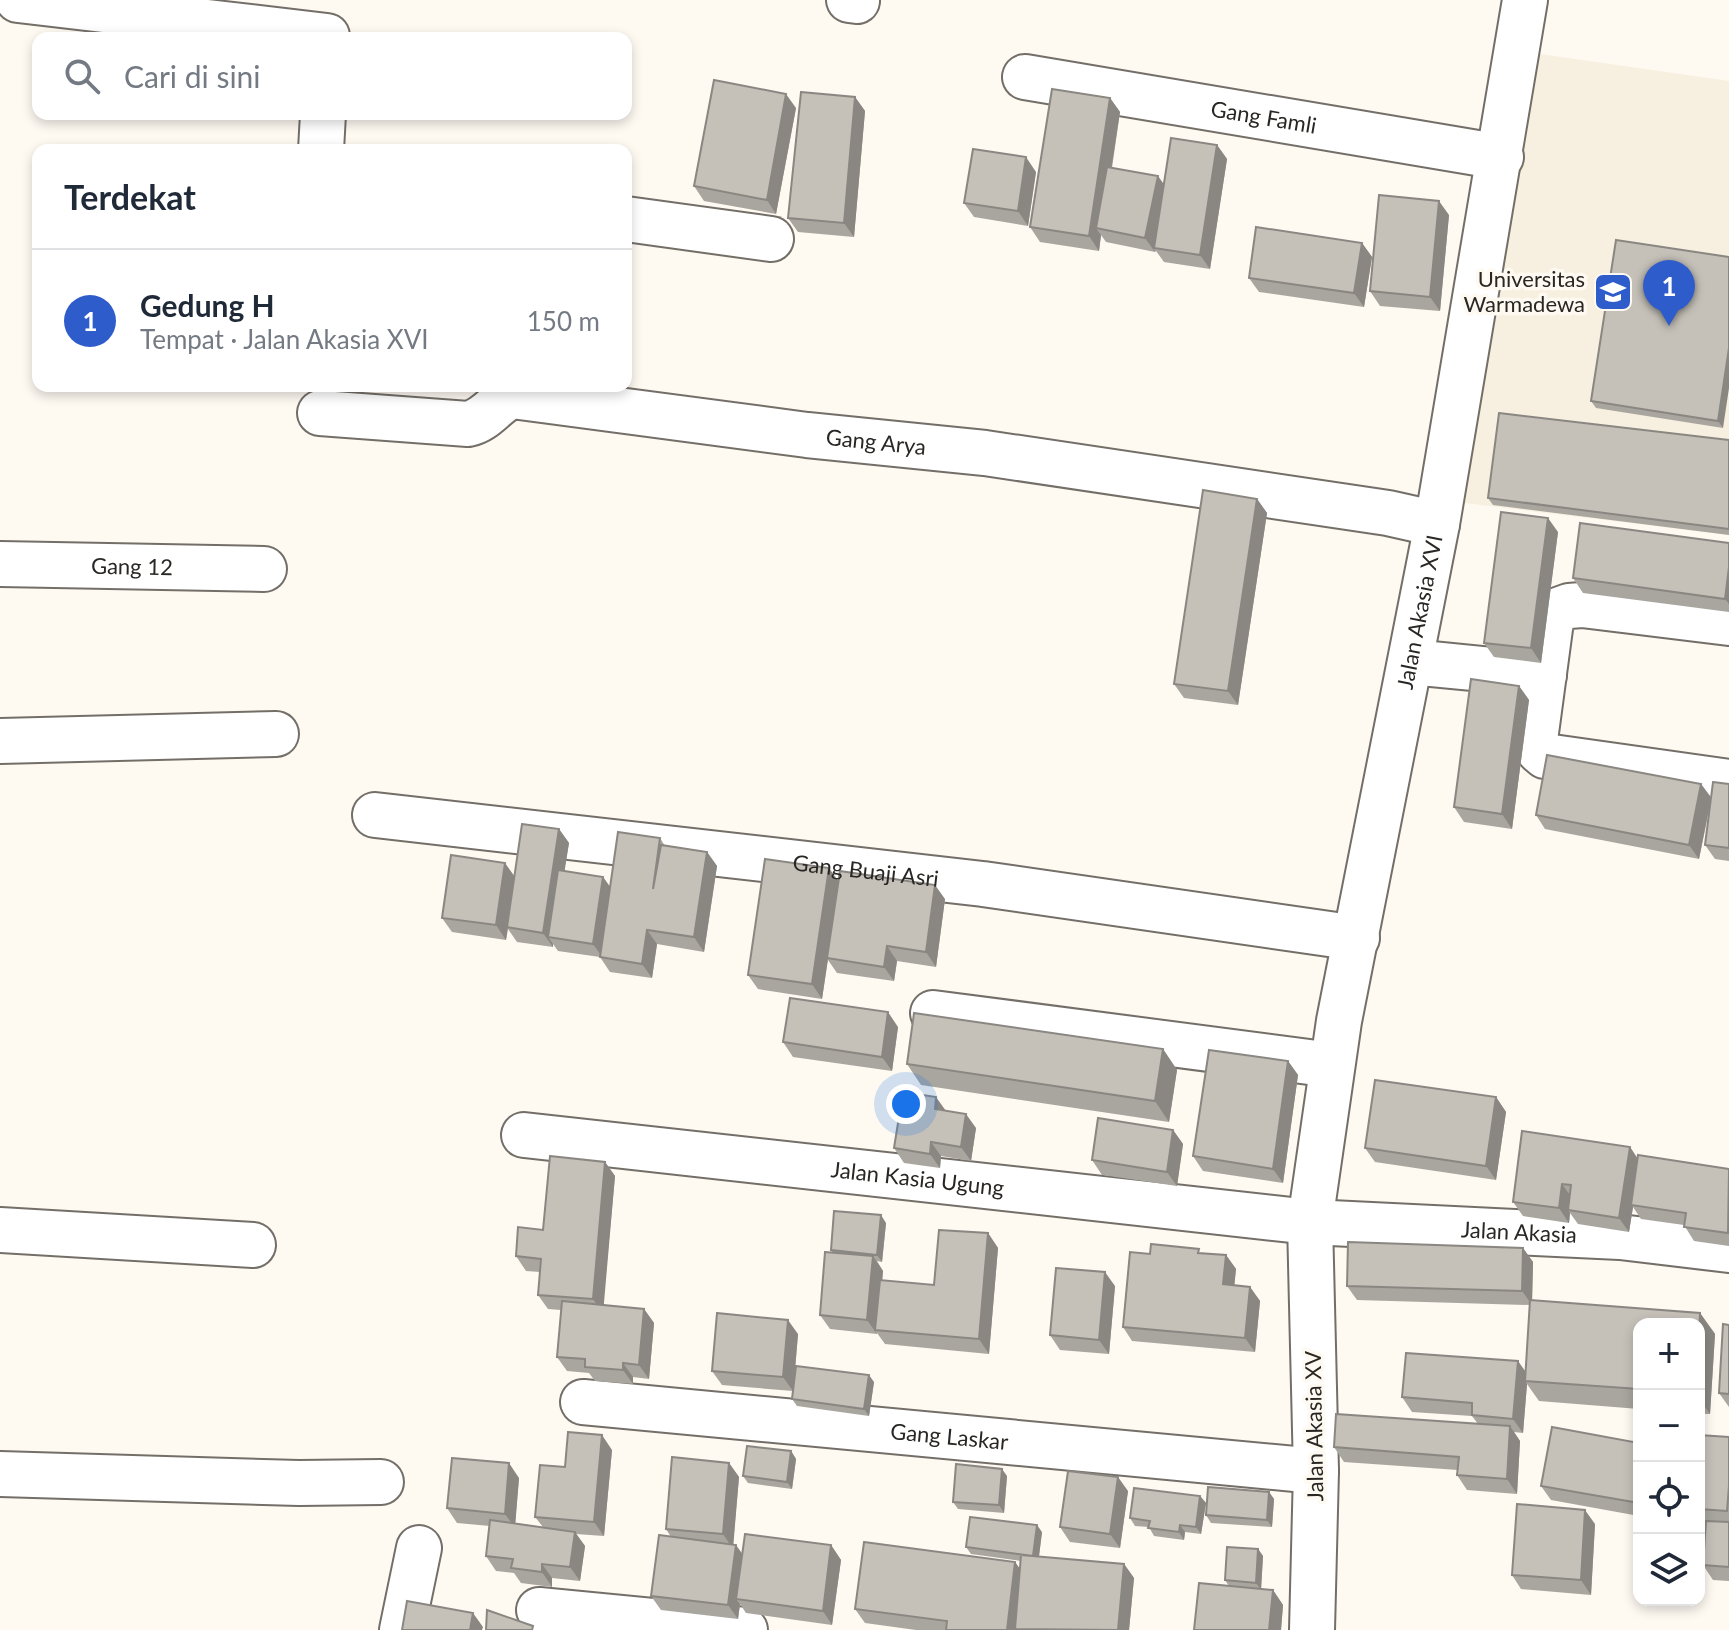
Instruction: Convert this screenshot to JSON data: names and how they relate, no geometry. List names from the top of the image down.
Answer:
{
  "streets": {
    "street": [
      "Gang Famli",
      "Gang Arya",
      "Gang 12",
      "Jalan Akasia XVI",
      "Gang Buaji Asri",
      "Jalan Kasia Ugung",
      "Jalan Akasia",
      "Jalan Akasia XV",
      "Gang Laskar"
    ]
  },
  "crossings": [
    ["Gang Famli", "Jalan Akasia XVI"],
    ["Gang Arya", "Jalan Akasia XVI"],
    ["Jalan Akasia XVI", "Gang Buaji Asri"],
    ["Jalan Akasia XVI", "Jalan Kasia Ugung"],
    ["Jalan Akasia XVI", "Jalan Akasia"],
    ["Jalan Akasia XVI", "Jalan Akasia XV"],
    ["Jalan Kasia Ugung", "Jalan Akasia"],
    ["Jalan Kasia Ugung", "Jalan Akasia XV"],
    ["Jalan Akasia", "Jalan Akasia XV"],
    ["Jalan Akasia XV", "Gang Laskar"]
  ],
  "places": {
    "school or university": ["Universitas Warmadewa"]
  },
  "page": {
    "search": "Cari di sini",
    "heading": "Terdekat",
    "list": [
      {
        "mark": "1",
        "name": "Gedung H",
        "note": "Tempat · Jalan Akasia XVI",
        "value": "150 m"
      }
    ],
    "pins": "1",
    "map_buttons": ["+", "−"]
  }
}
